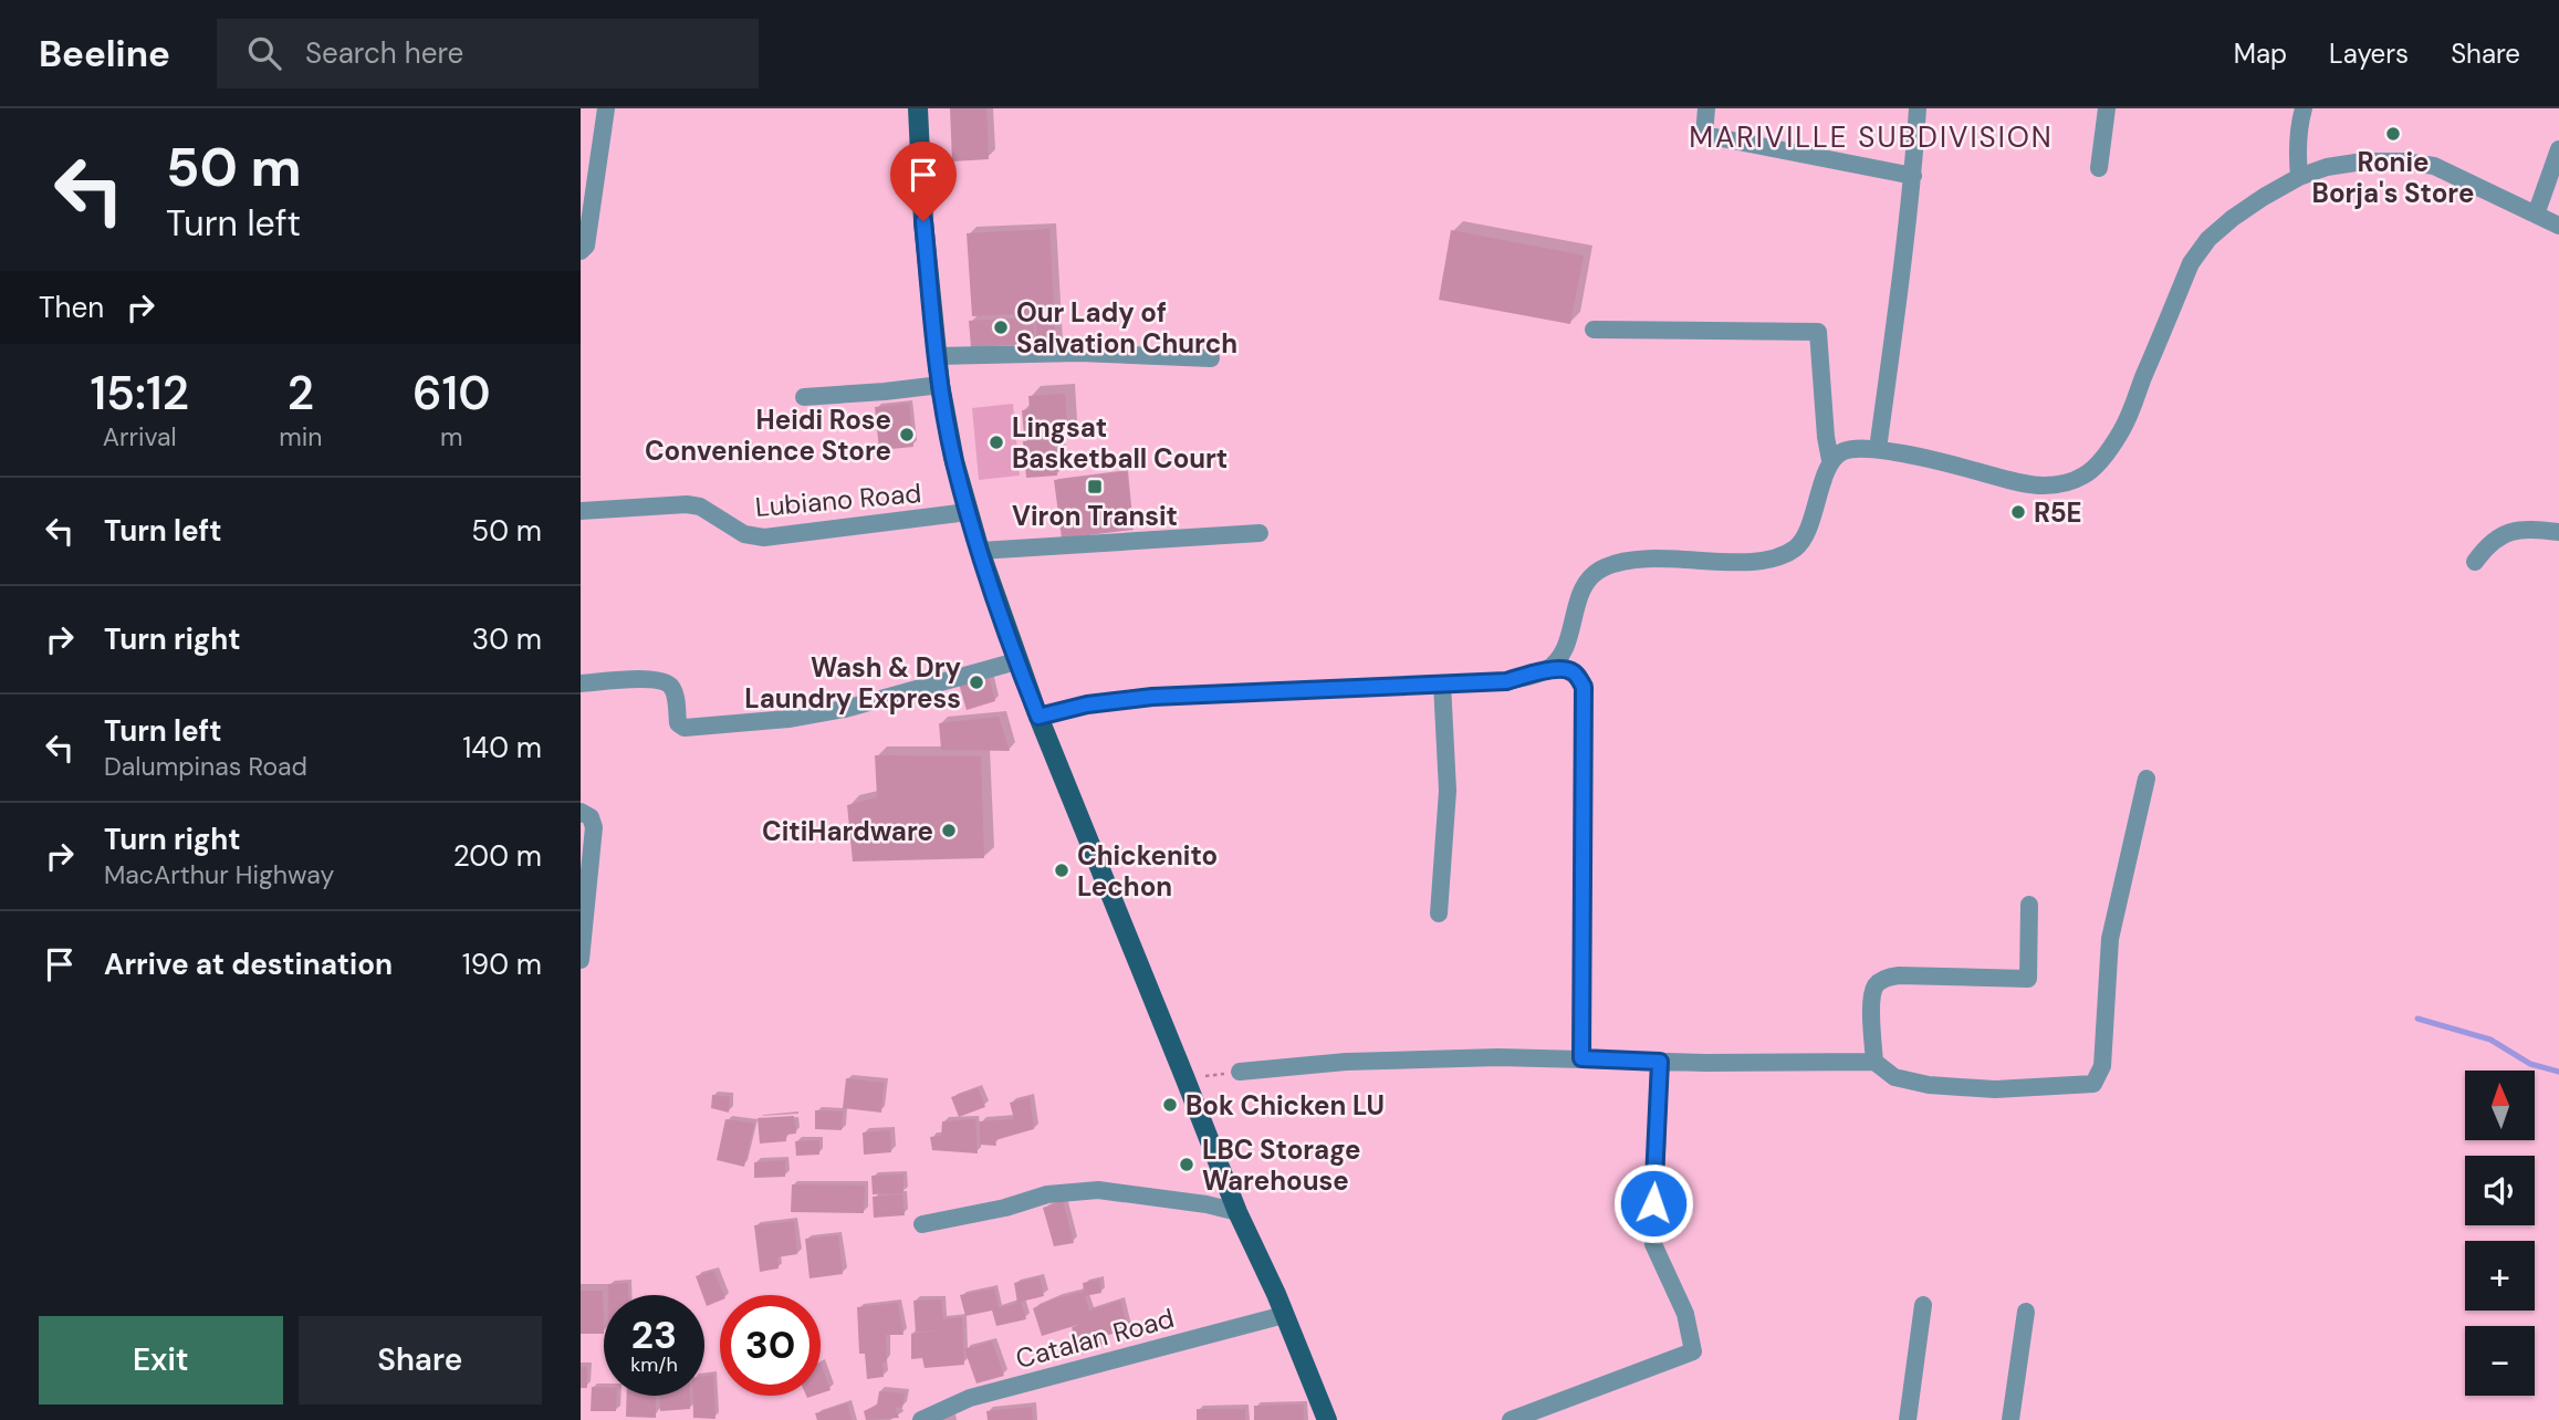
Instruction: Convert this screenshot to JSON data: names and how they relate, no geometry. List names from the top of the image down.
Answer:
{
  "streets": {
    "street": ["Lubiano Road", "Catalan Road"]
  },
  "districts": ["MARIVILLE SUBDIVISION"],
  "places": {
    "other": [
      "Ronie Borja's Store",
      "Our Lady of Salvation Church",
      "Heidi Rose Convenience Store",
      "Lingsat Basketball Court",
      "R5E",
      "Wash & Dry Laundry Express",
      "CitiHardware",
      "Chickenito Lechon",
      "Bok Chicken LU",
      "LBC Storage Warehouse"
    ],
    "transit": ["Viron Transit"]
  },
  "north": "top",
  "page": {
    "header": "Beeline",
    "search": "Search here",
    "nav": ["Map", "Layers", "Share"],
    "turn": ["50 m", "Turn left"],
    "then": "Then",
    "eta": [
      "15:12",
      "Arrival",
      "2",
      "min",
      "610",
      "m"
    ],
    "list": [
      {
        "name": "Turn left",
        "value": "50 m"
      },
      {
        "name": "Turn right",
        "value": "30 m"
      },
      {
        "name": "Turn left",
        "note": "Dalumpinas Road",
        "value": "140 m"
      },
      {
        "name": "Turn right",
        "note": "MacArthur Highway",
        "value": "200 m"
      },
      {
        "name": "Arrive at destination",
        "value": "190 m"
      }
    ],
    "map_buttons": ["+", "−"],
    "speed": "23 km/h",
    "limit": "30",
    "buttons": ["Exit", "Share"]
  }
}
